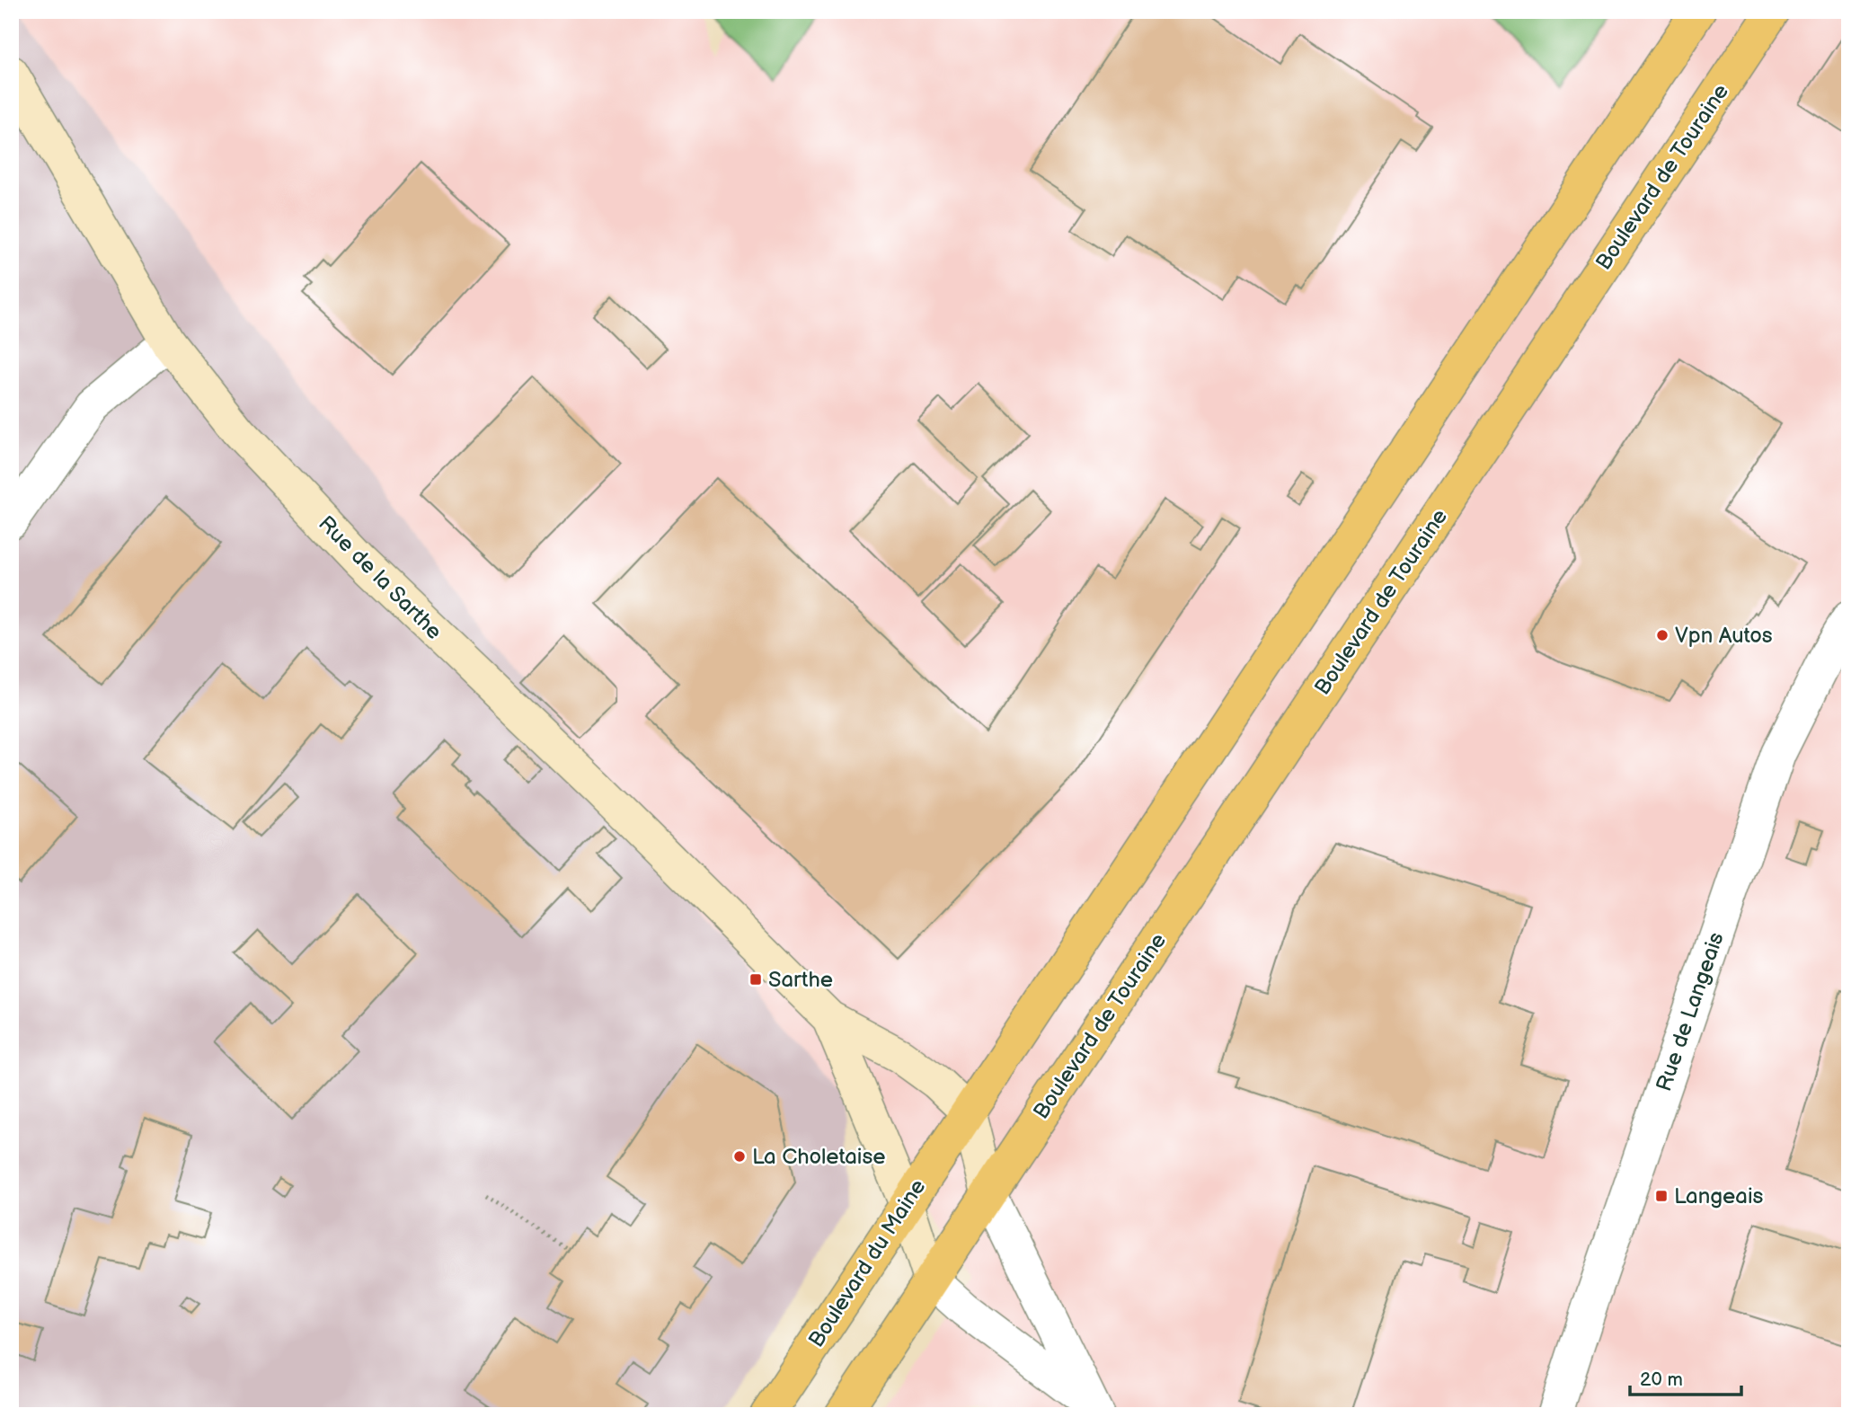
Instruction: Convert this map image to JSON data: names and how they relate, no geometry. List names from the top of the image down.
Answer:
{
  "streets": {
    "main road": ["Boulevard de Touraine", "Boulevard du Maine"],
    "street": ["Rue de la Sarthe", "Rue de Langeais"]
  },
  "crossings": [
    ["Rue de la Sarthe", "Boulevard du Maine"]
  ],
  "places": {
    "other": ["Vpn Autos", "La Choletaise"],
    "transit": ["Sarthe", "Langeais"]
  },
  "scale_bar": "20 m"
}
